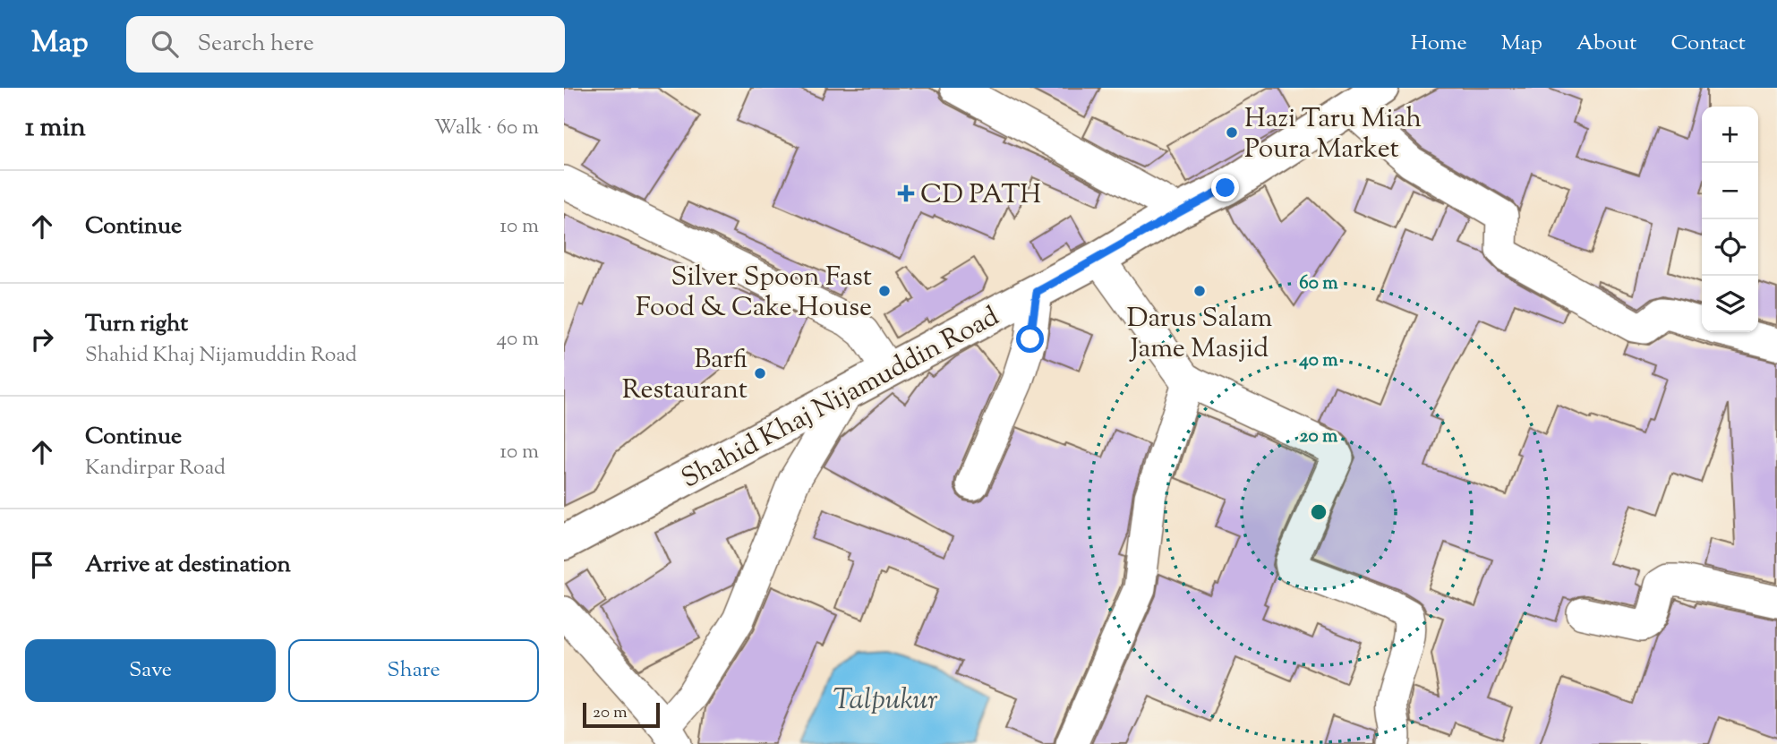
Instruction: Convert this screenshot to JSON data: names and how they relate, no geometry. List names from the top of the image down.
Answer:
{
  "streets": {
    "main road": ["Shahid Khaj Nijamuddin Road"]
  },
  "water": ["Talpukur"],
  "places": {
    "other": [
      "Hazi Taru Miah Poura Market",
      "Silver Spoon Fast Food & Cake House",
      "Darus Salam Jame Masjid",
      "Barfi Restaurant"
    ],
    "health": ["CD PATH"]
  },
  "scale_bar": "20 m",
  "page": {
    "header": "Map",
    "search": "Search here",
    "nav": [
      "Home",
      "Map",
      "About",
      "Contact"
    ],
    "heading": ["1 min", "Walk · 60 m"],
    "map_buttons": ["+", "−"],
    "list": [
      ["Continue", "10 m"],
      ["Turn right", "Shahid Khaj Nijamuddin Road", "40 m"],
      ["Continue", "Kandirpar Road", "10 m"],
      "Arrive at destination"
    ],
    "buttons": ["Save", "Share"],
    "scale": "20 m"
  },
  "rings": ["60 m", "40 m", "20 m"]
}
